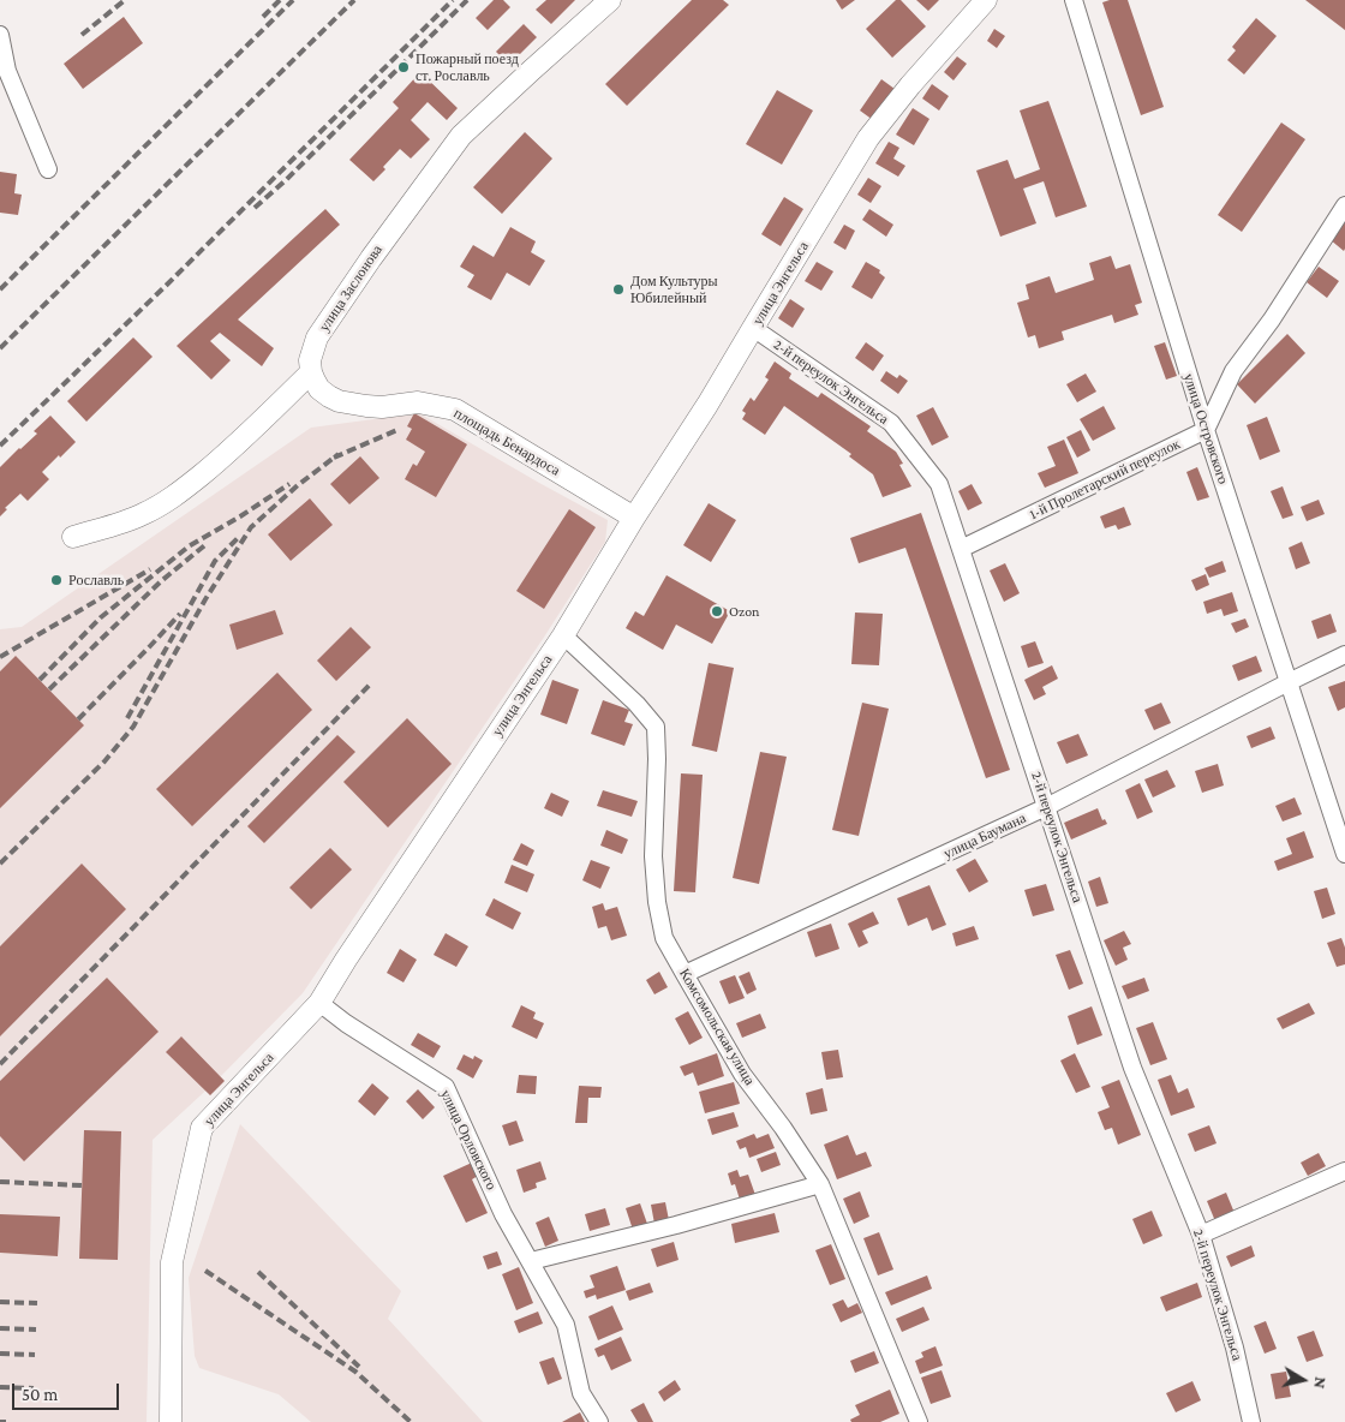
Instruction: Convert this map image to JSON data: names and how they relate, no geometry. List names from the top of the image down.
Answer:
{
  "streets": {
    "street": [
      "улица Энгельса",
      "улица Заслонова",
      "2-й переулок Энгельса",
      "улица Островского",
      "площадь Бенардоса",
      "1-й Пролетарский переулок",
      "улица Баумана",
      "Комсомольская улица",
      "улица Орловского"
    ]
  },
  "crossings": [
    ["улица Энгельса", "2-й переулок Энгельса"],
    ["улица Энгельса", "площадь Бенардоса"],
    ["улица Энгельса", "Комсомольская улица"],
    ["улица Энгельса", "улица Орловского"],
    ["улица Заслонова", "площадь Бенардоса"],
    ["2-й переулок Энгельса", "1-й Пролетарский переулок"],
    ["2-й переулок Энгельса", "улица Баумана"],
    ["улица Островского", "1-й Пролетарский переулок"],
    ["улица Островского", "улица Баумана"],
    ["улица Баумана", "Комсомольская улица"]
  ],
  "places": [
    "Пожарный поезд ст. Рославль",
    "Дом Культуры Юбилейный",
    "Рославль",
    "Ozon"
  ],
  "scale_bar": "50 m",
  "north": "right"
}
